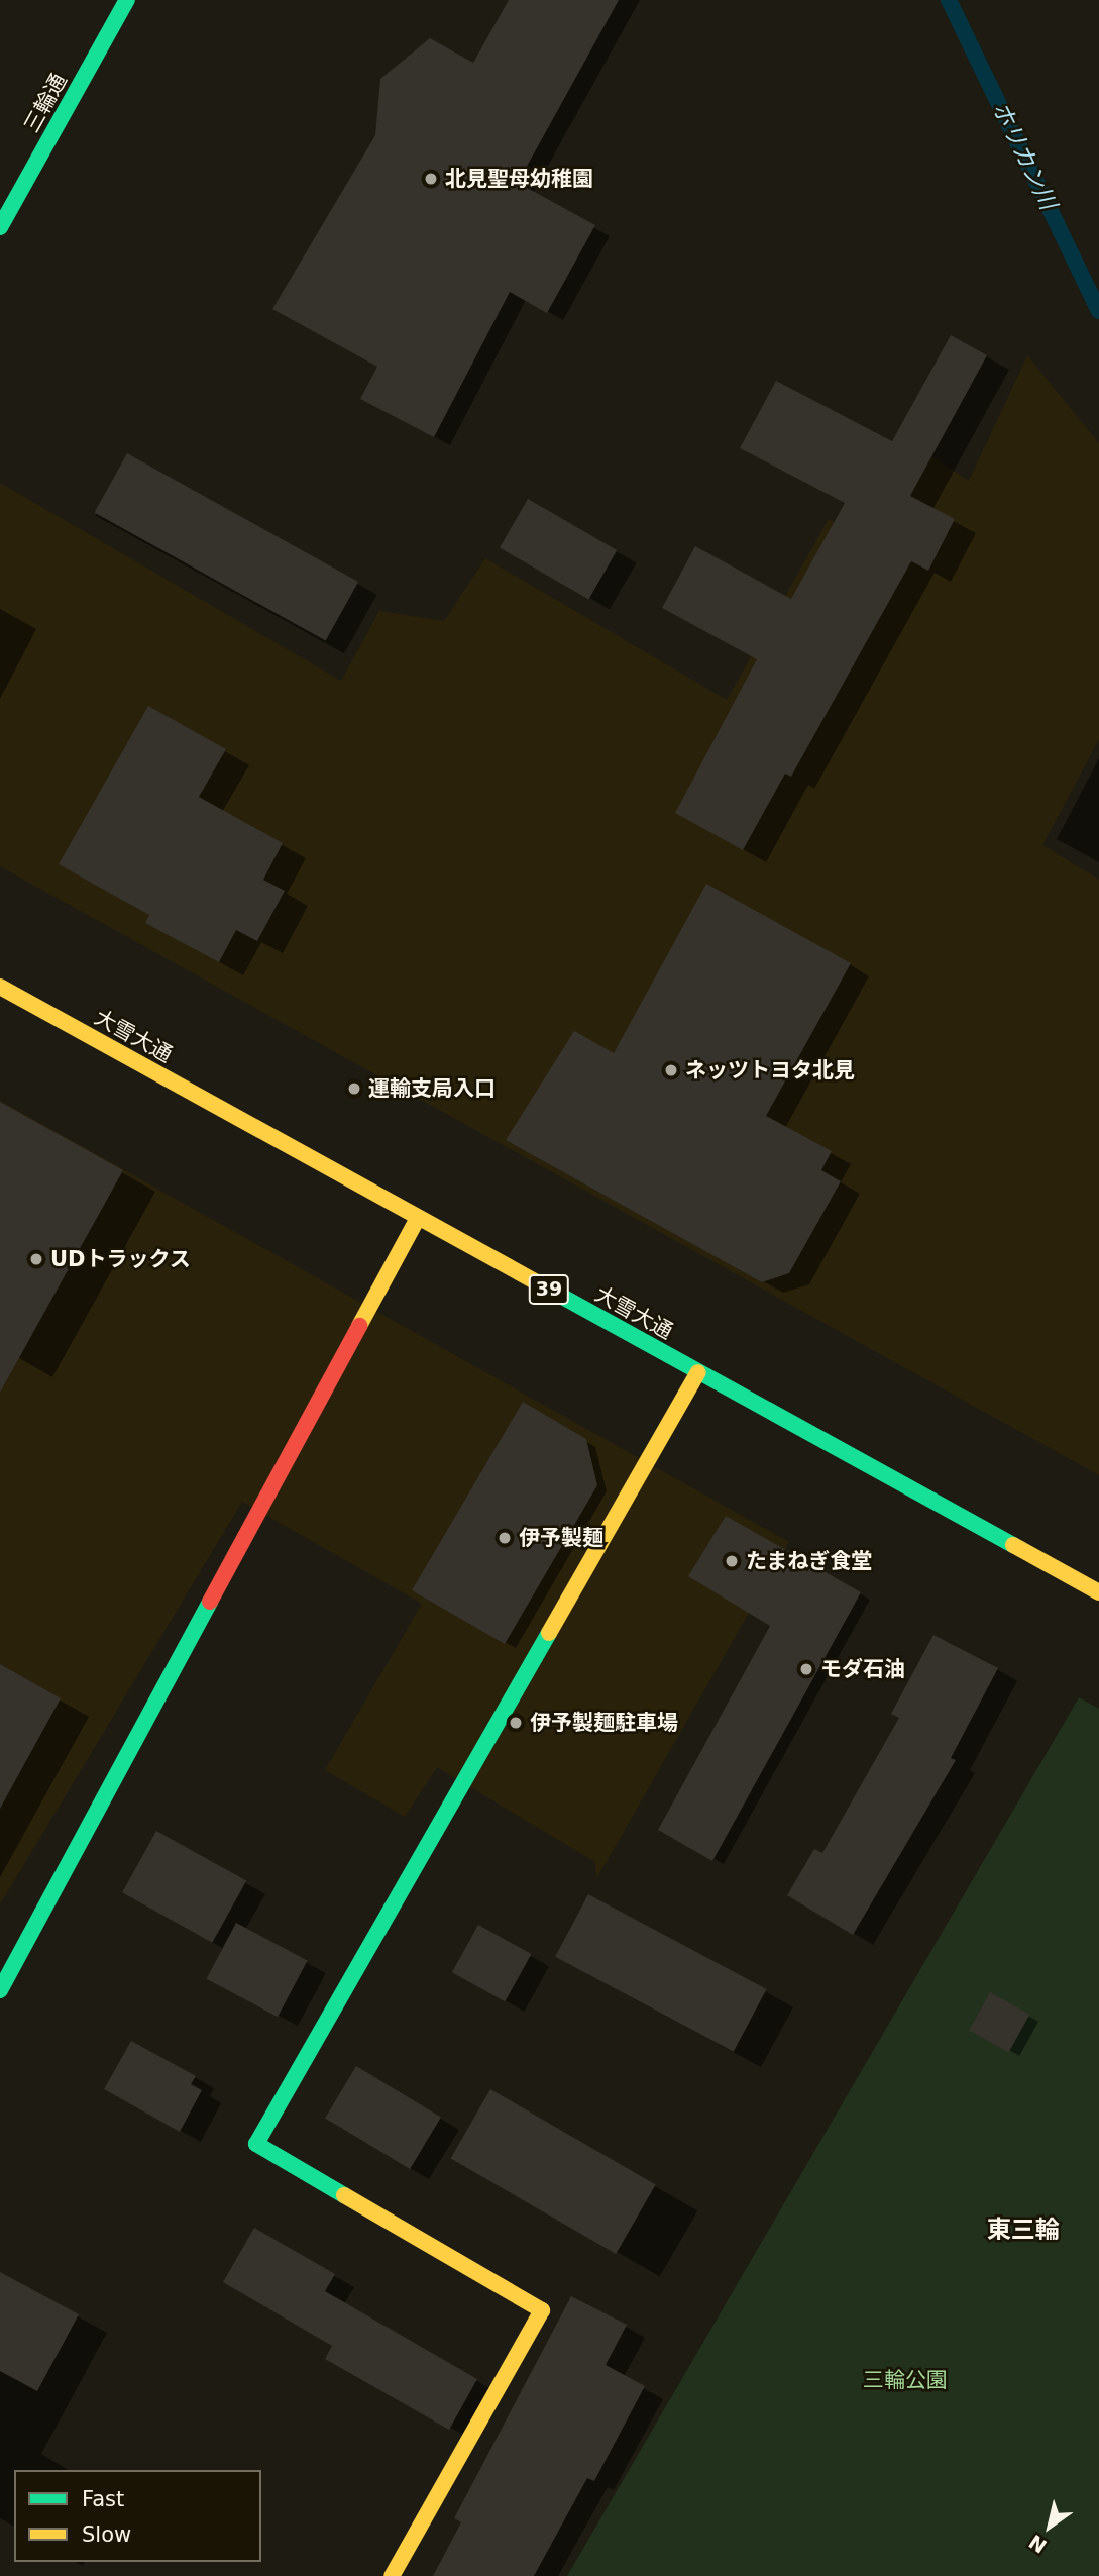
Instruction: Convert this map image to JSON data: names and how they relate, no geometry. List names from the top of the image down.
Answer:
{
  "streets": {
    "main road": ["三輪通", "大雪大通", "39"]
  },
  "districts": ["東三輪"],
  "water": ["ホリカン川"],
  "parks": ["三輪公園"],
  "places": [
    "北見聖母幼稚園",
    "ネッツトヨタ北見",
    "運輸支局入口",
    "UDトラックス",
    "伊予製麺",
    "たまねぎ食堂",
    "モダ石油",
    "伊予製麺駐車場"
  ],
  "legend": ["Fast", "Slow"],
  "north": "bottom left"
}
